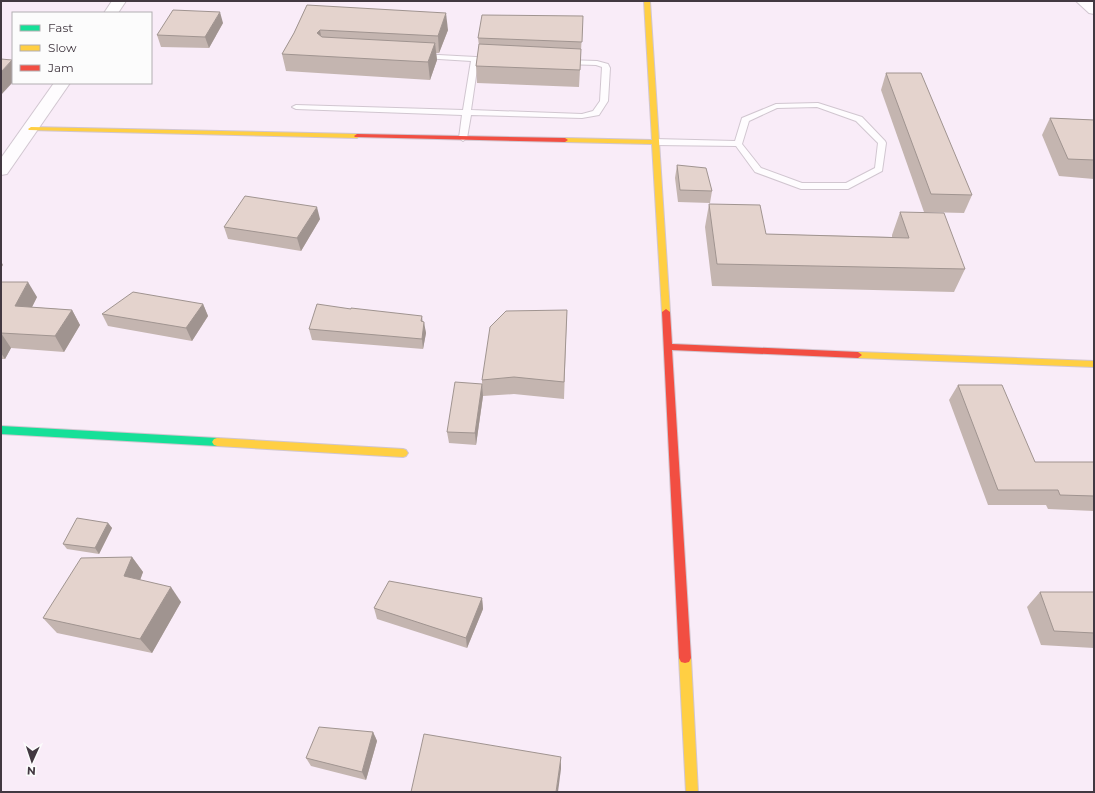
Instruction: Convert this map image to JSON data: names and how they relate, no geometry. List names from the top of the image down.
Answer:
{
  "legend": ["Fast", "Slow", "Jam"],
  "north": "bottom"
}
